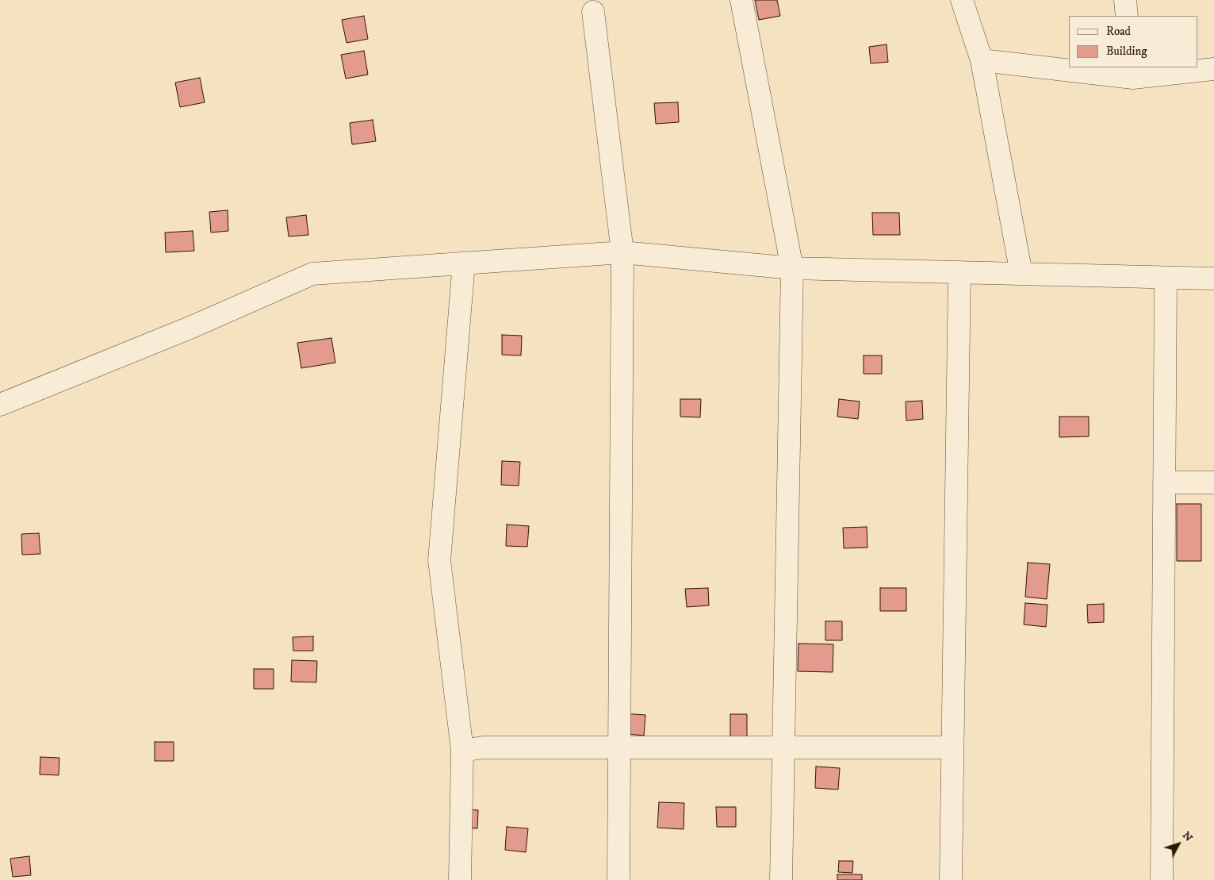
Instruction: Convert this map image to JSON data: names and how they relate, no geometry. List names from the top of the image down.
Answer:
{
  "legend": ["Road", "Building"],
  "north": "top right"
}
